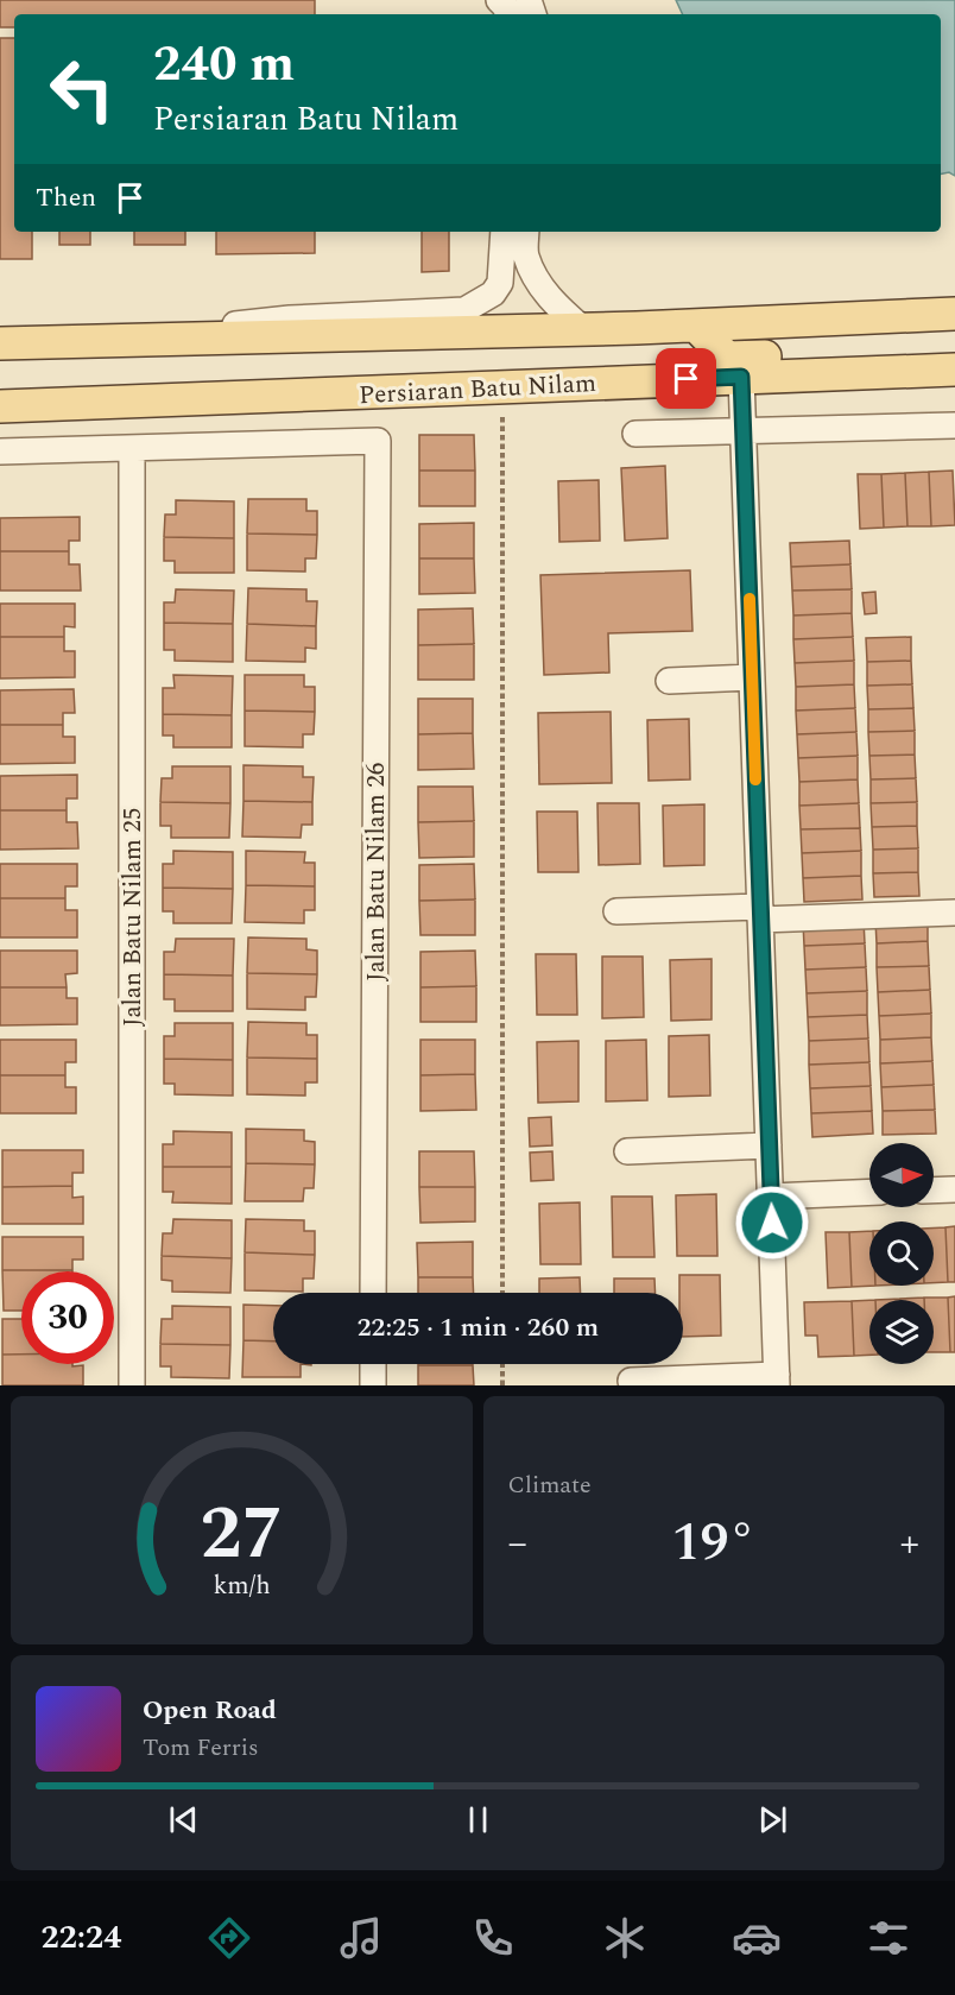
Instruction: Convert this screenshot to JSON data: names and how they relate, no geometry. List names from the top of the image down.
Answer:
{
  "streets": {
    "main road": ["Persiaran Batu Nilam"],
    "street": ["Jalan Batu Nilam 26", "Jalan Batu Nilam 25"]
  },
  "crossings": [
    ["Jalan Batu Nilam 26", "Jalan Batu Nilam 25"]
  ],
  "north": "right",
  "page": {
    "turn": ["240 m", "Persiaran Batu Nilam"],
    "then": "Then",
    "limit": "30",
    "trip": "22:25 · 1 min · 260 m",
    "tile": "Climate",
    "heat": ["−", "19°", "+"],
    "song": ["Open Road", "Tom Ferris"],
    "tabs": "22:24",
    "gauge": ["27", "km/h"]
  }
}
